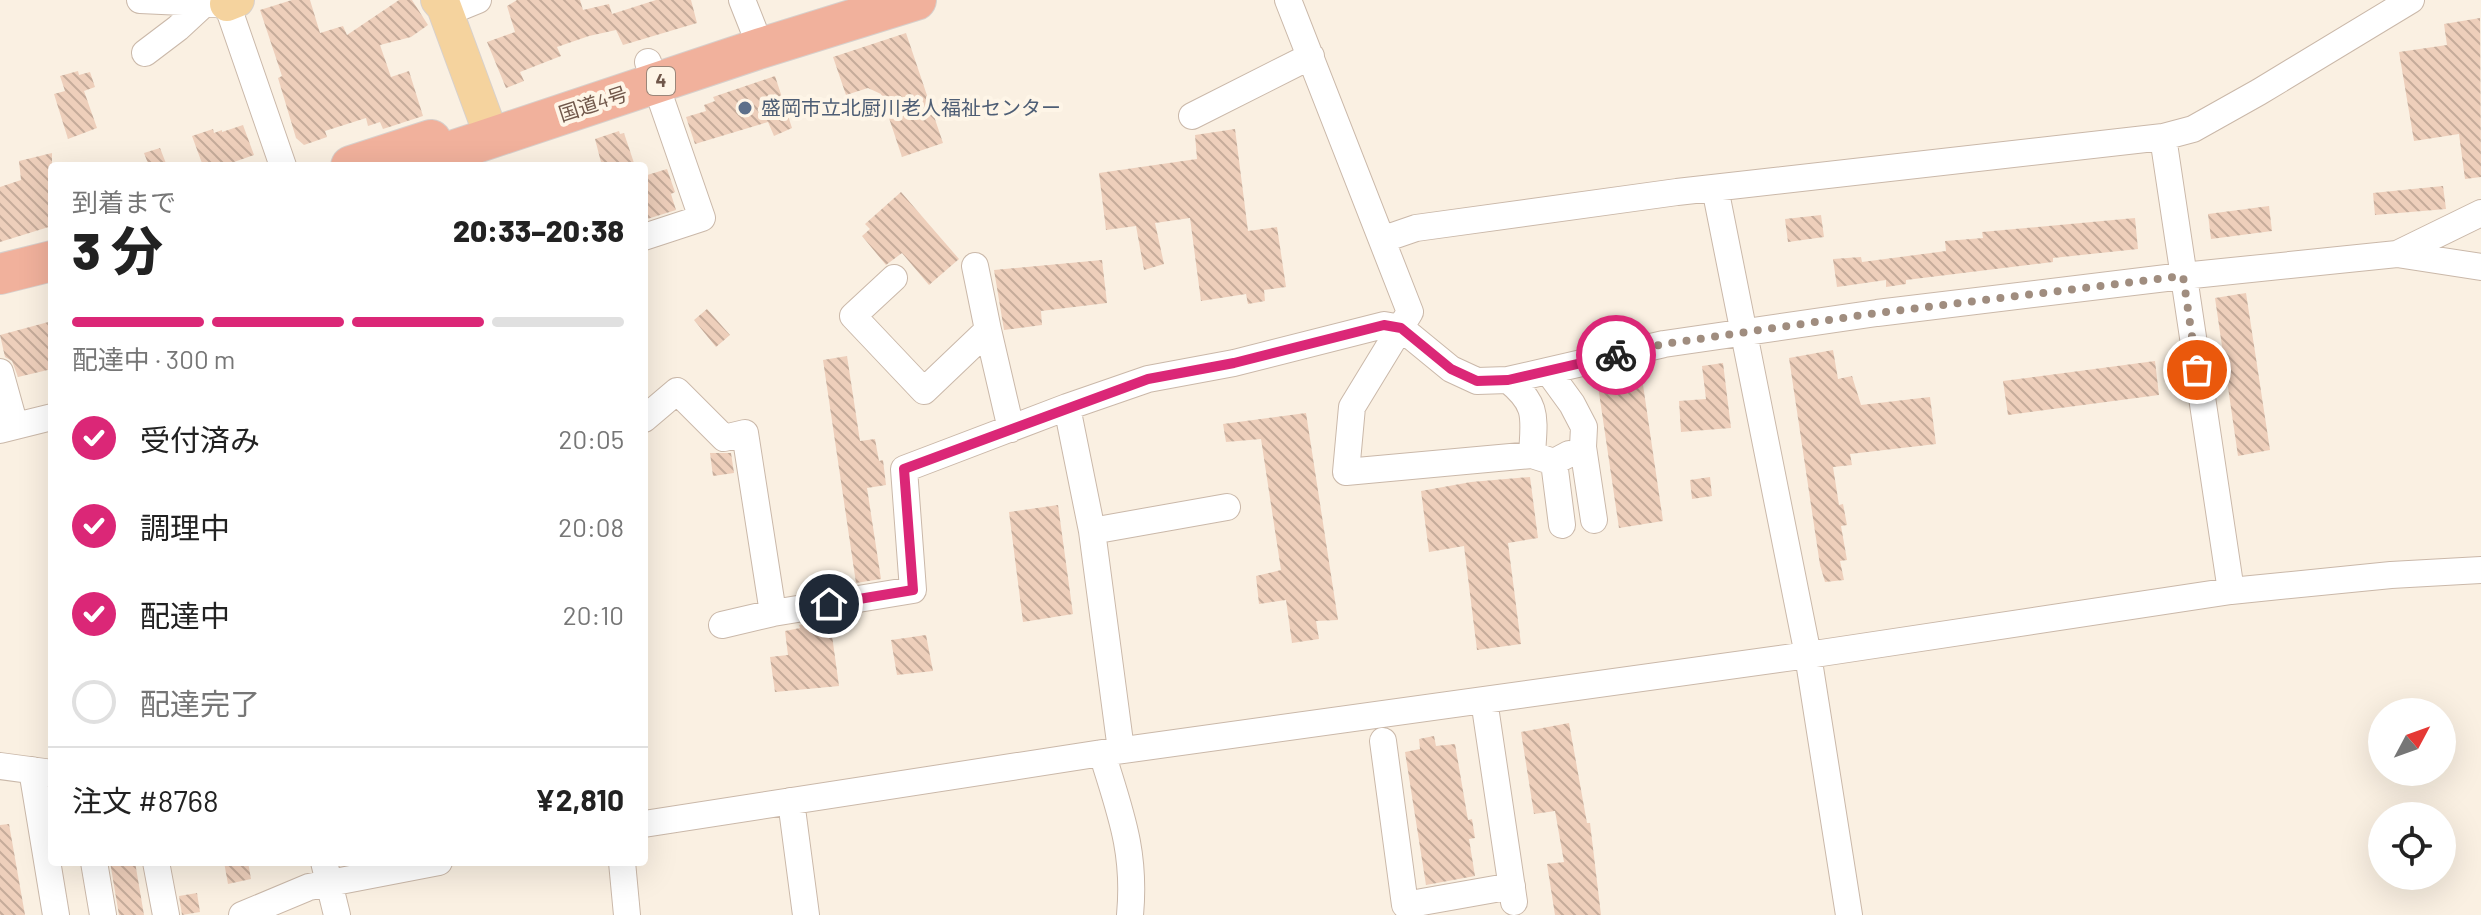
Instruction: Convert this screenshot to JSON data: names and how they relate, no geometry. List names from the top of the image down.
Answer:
{
  "streets": {
    "highway": ["4", "国道4号"]
  },
  "places": ["盛岡市立北厨川老人福祉センター"],
  "north": "top right",
  "page": {
    "heading": ["3 分", "到着まで", "20:33–20:38"],
    "panel": ["注文 #8768", "¥2,810"],
    "bar": "配達中 · 300 m",
    "list": [
      ["受付済み", "20:05"],
      ["調理中", "20:08"],
      ["配達中", "20:10"],
      "配達完了"
    ]
  }
}
